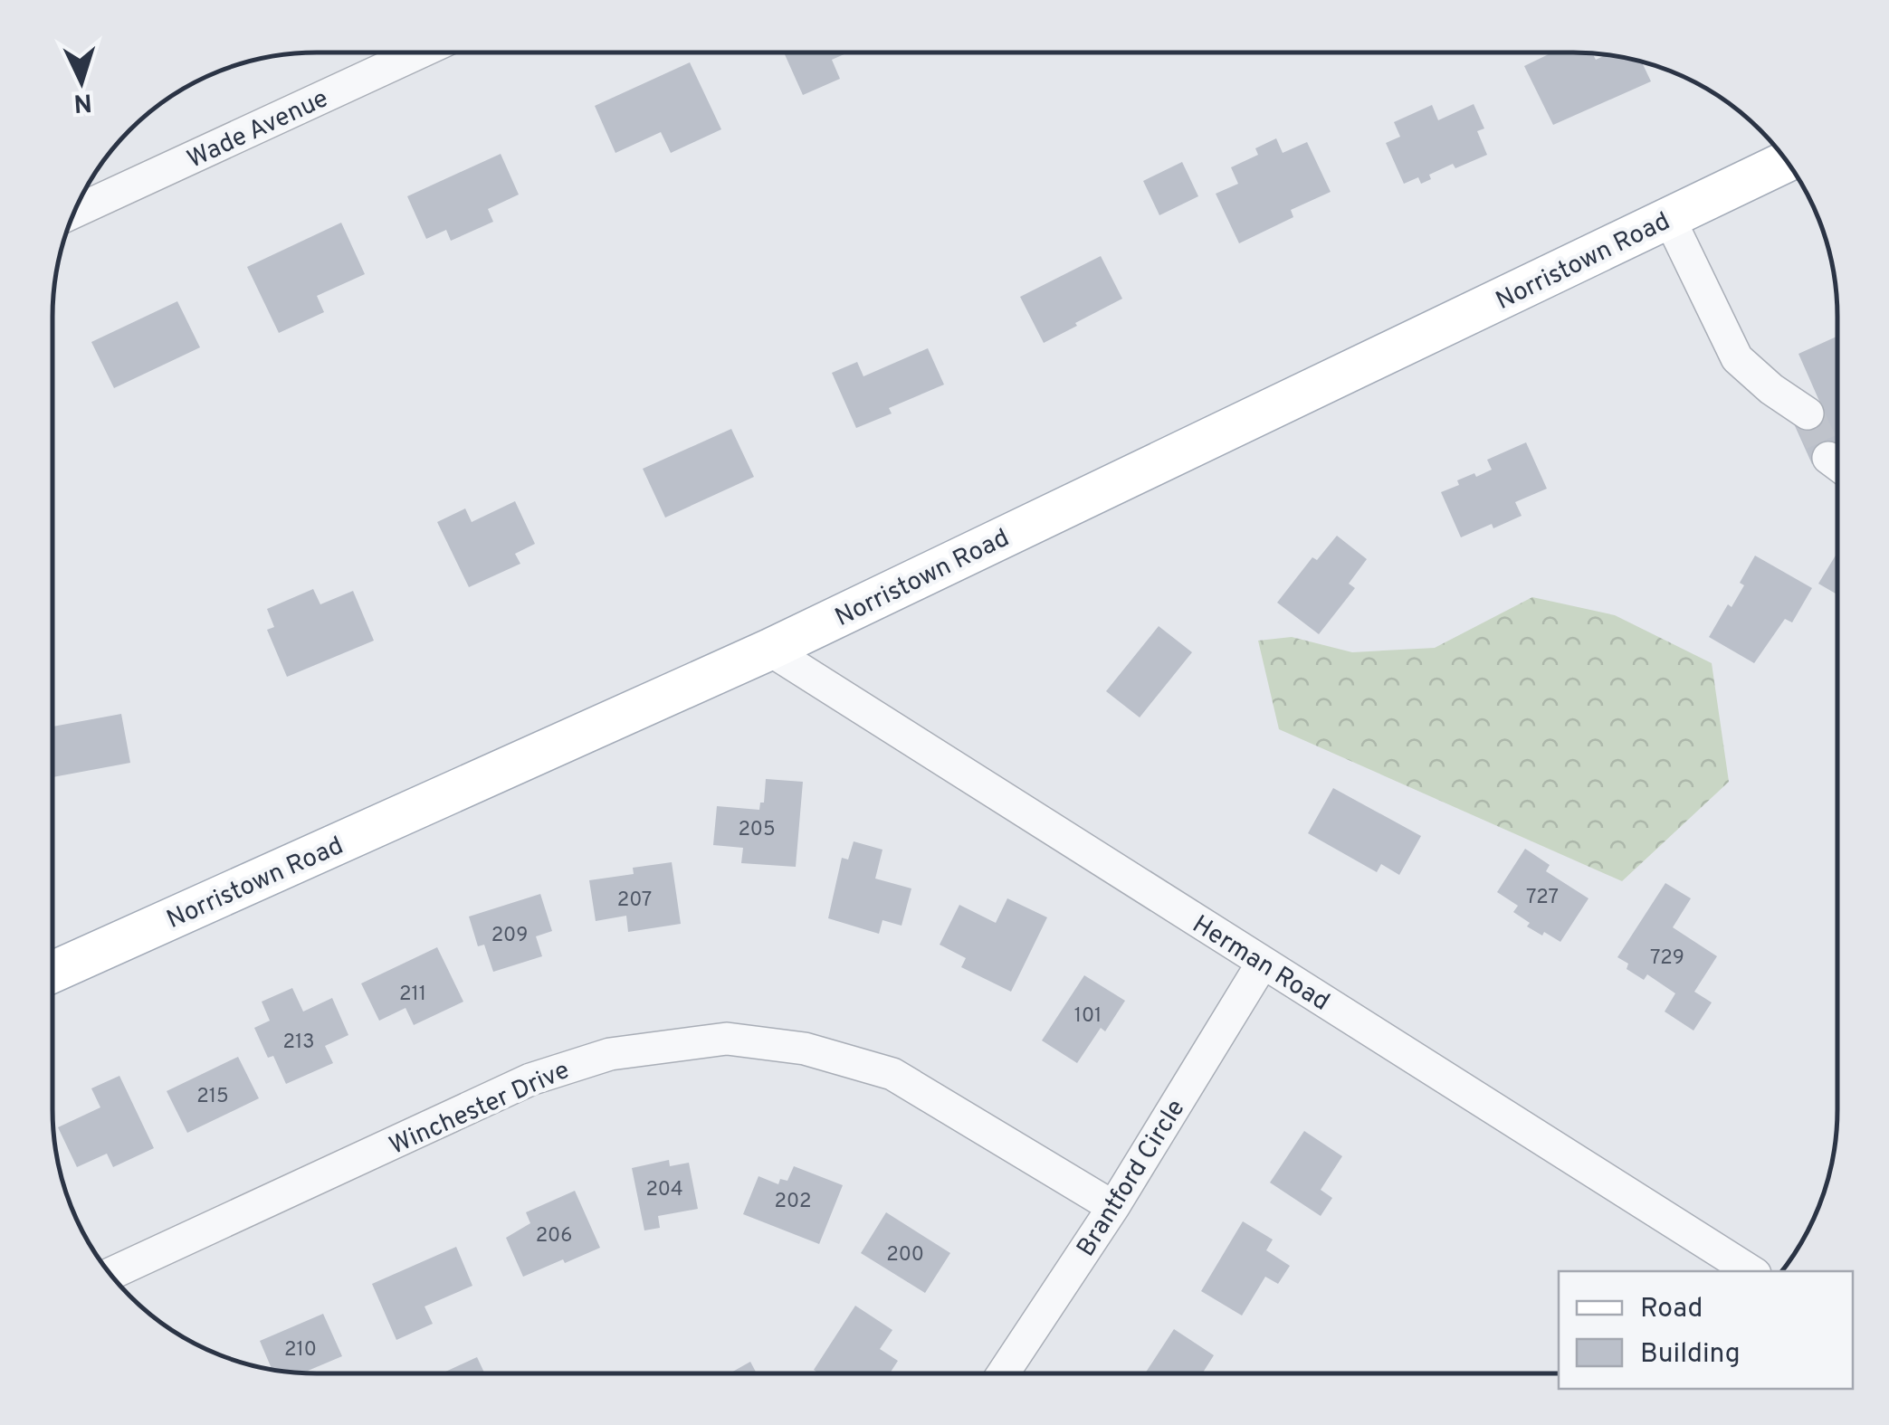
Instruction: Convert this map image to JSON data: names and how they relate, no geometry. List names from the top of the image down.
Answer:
{
  "streets": {
    "main road": ["Norristown Road"],
    "street": [
      "Wade Avenue",
      "Herman Road",
      "Winchester Drive",
      "Brantford Circle"
    ]
  },
  "crossings": [
    ["Norristown Road", "Herman Road"],
    ["Herman Road", "Brantford Circle"],
    ["Winchester Drive", "Brantford Circle"]
  ],
  "house_numbers": [
    "205",
    "727",
    "207",
    "209",
    "729",
    "211",
    "101",
    "213",
    "215",
    "204",
    "202",
    "206",
    "200",
    "210"
  ],
  "legend": ["Road", "Building"],
  "north": "bottom"
}
